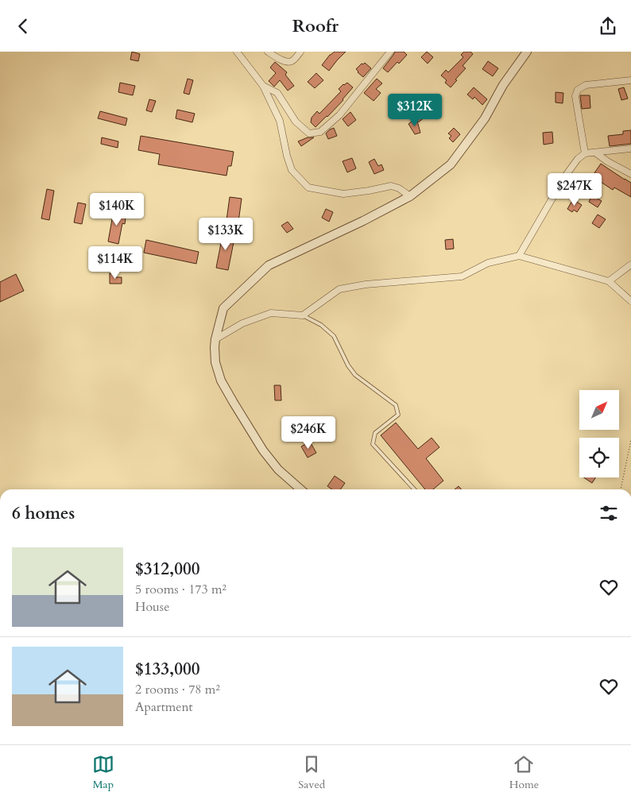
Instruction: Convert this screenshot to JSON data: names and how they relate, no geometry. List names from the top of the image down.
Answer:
{
  "north": "top right",
  "page": {
    "header": "Roofr",
    "price": [
      "$312K",
      "$247K",
      "$140K",
      "$133K",
      "$114K",
      "$246K"
    ],
    "heading": "6 homes",
    "list": [
      {
        "name": "$312,000",
        "note": "5 rooms · 173 m² · House"
      },
      {
        "name": "$133,000",
        "note": "2 rooms · 78 m² · Apartment"
      }
    ],
    "tabs": ["Map", "Saved", "Home"]
  }
}
